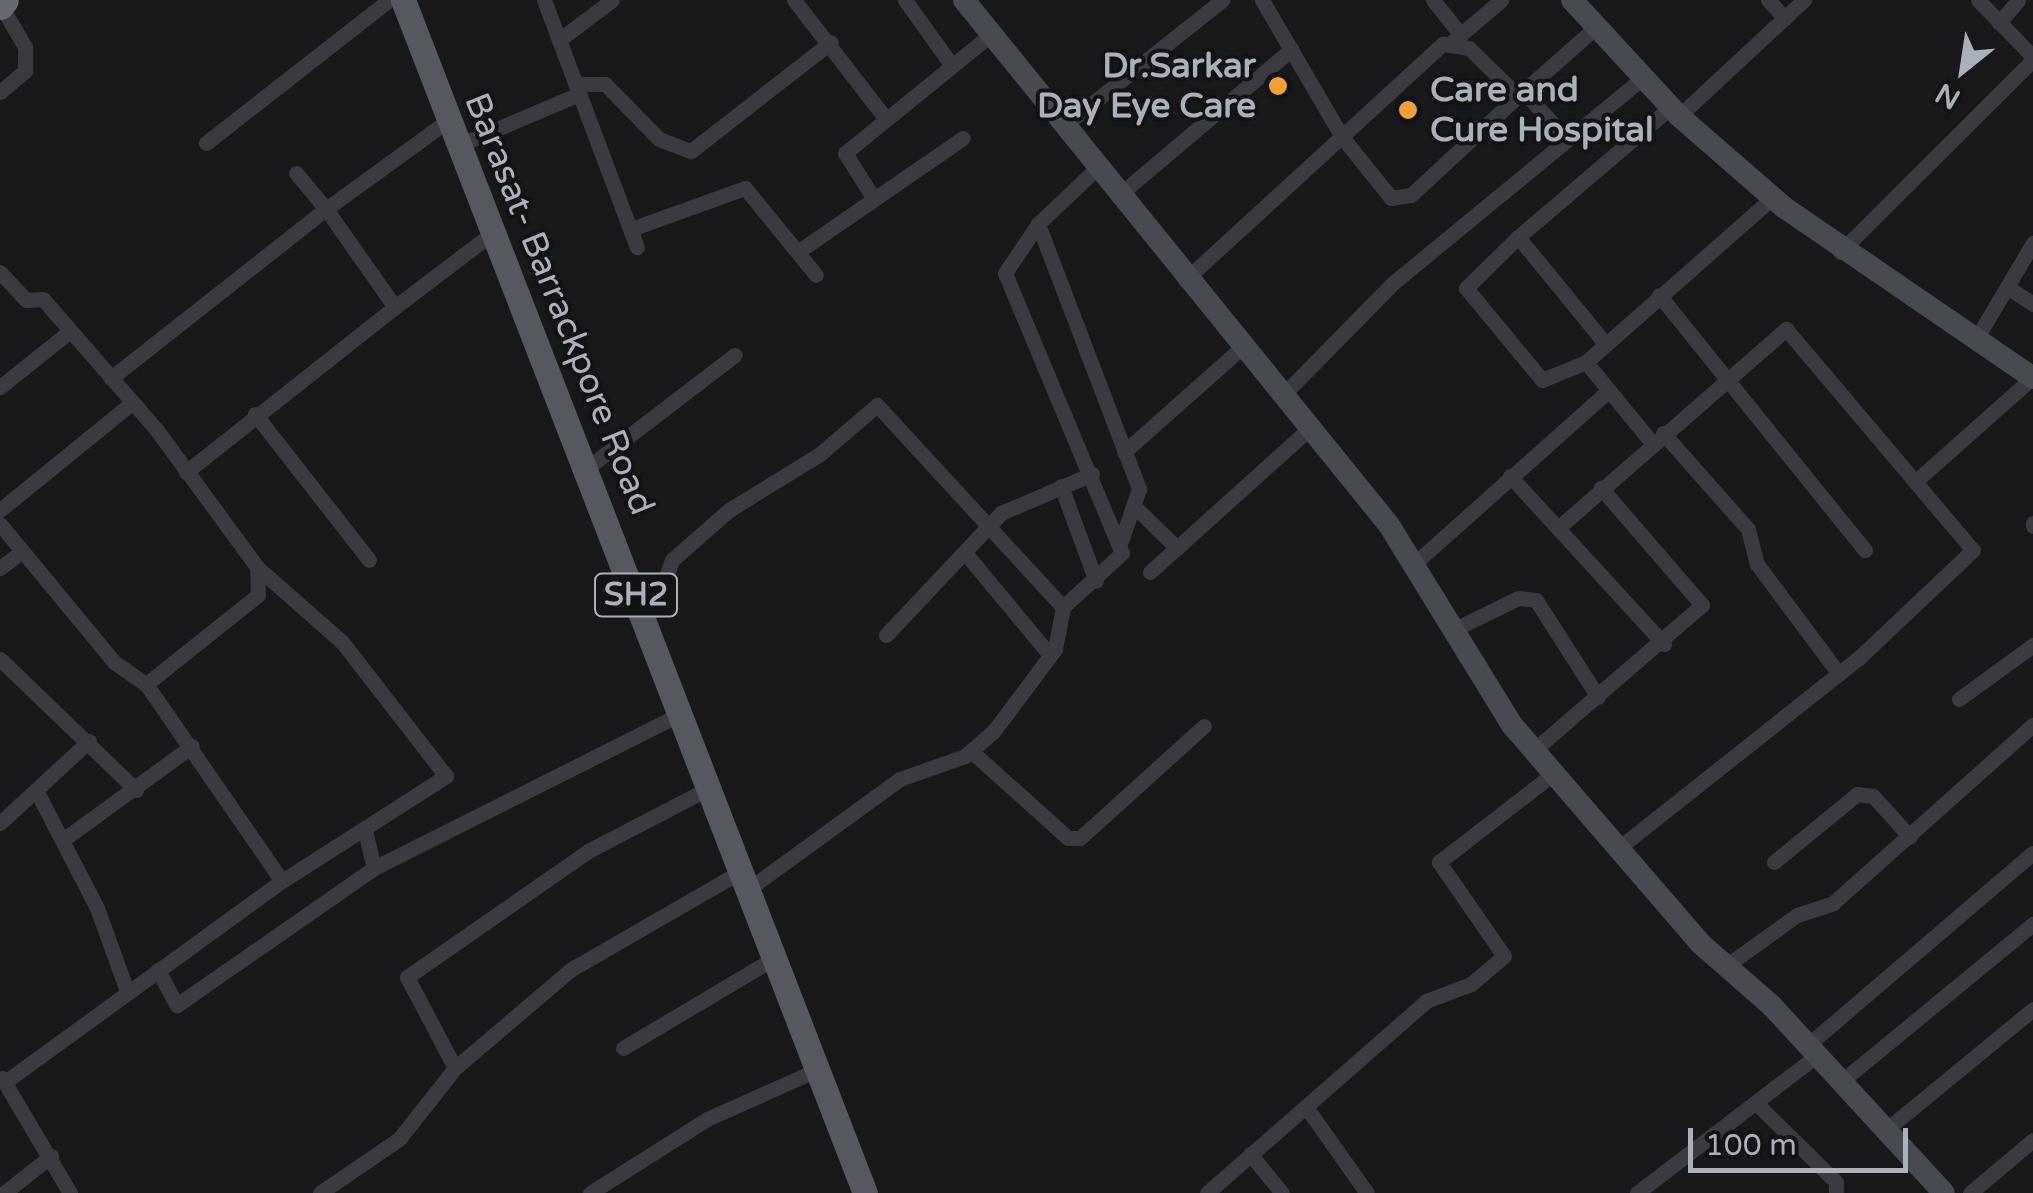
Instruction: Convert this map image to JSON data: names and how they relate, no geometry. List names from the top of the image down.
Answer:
{
  "streets": {
    "main road": ["Barasat- Barrackpore Road", "SH2"]
  },
  "places": ["Dr.Sarkar Day Eye Care", "Care and Cure Hospital"],
  "scale_bar": "100 m",
  "north": "bottom left"
}
